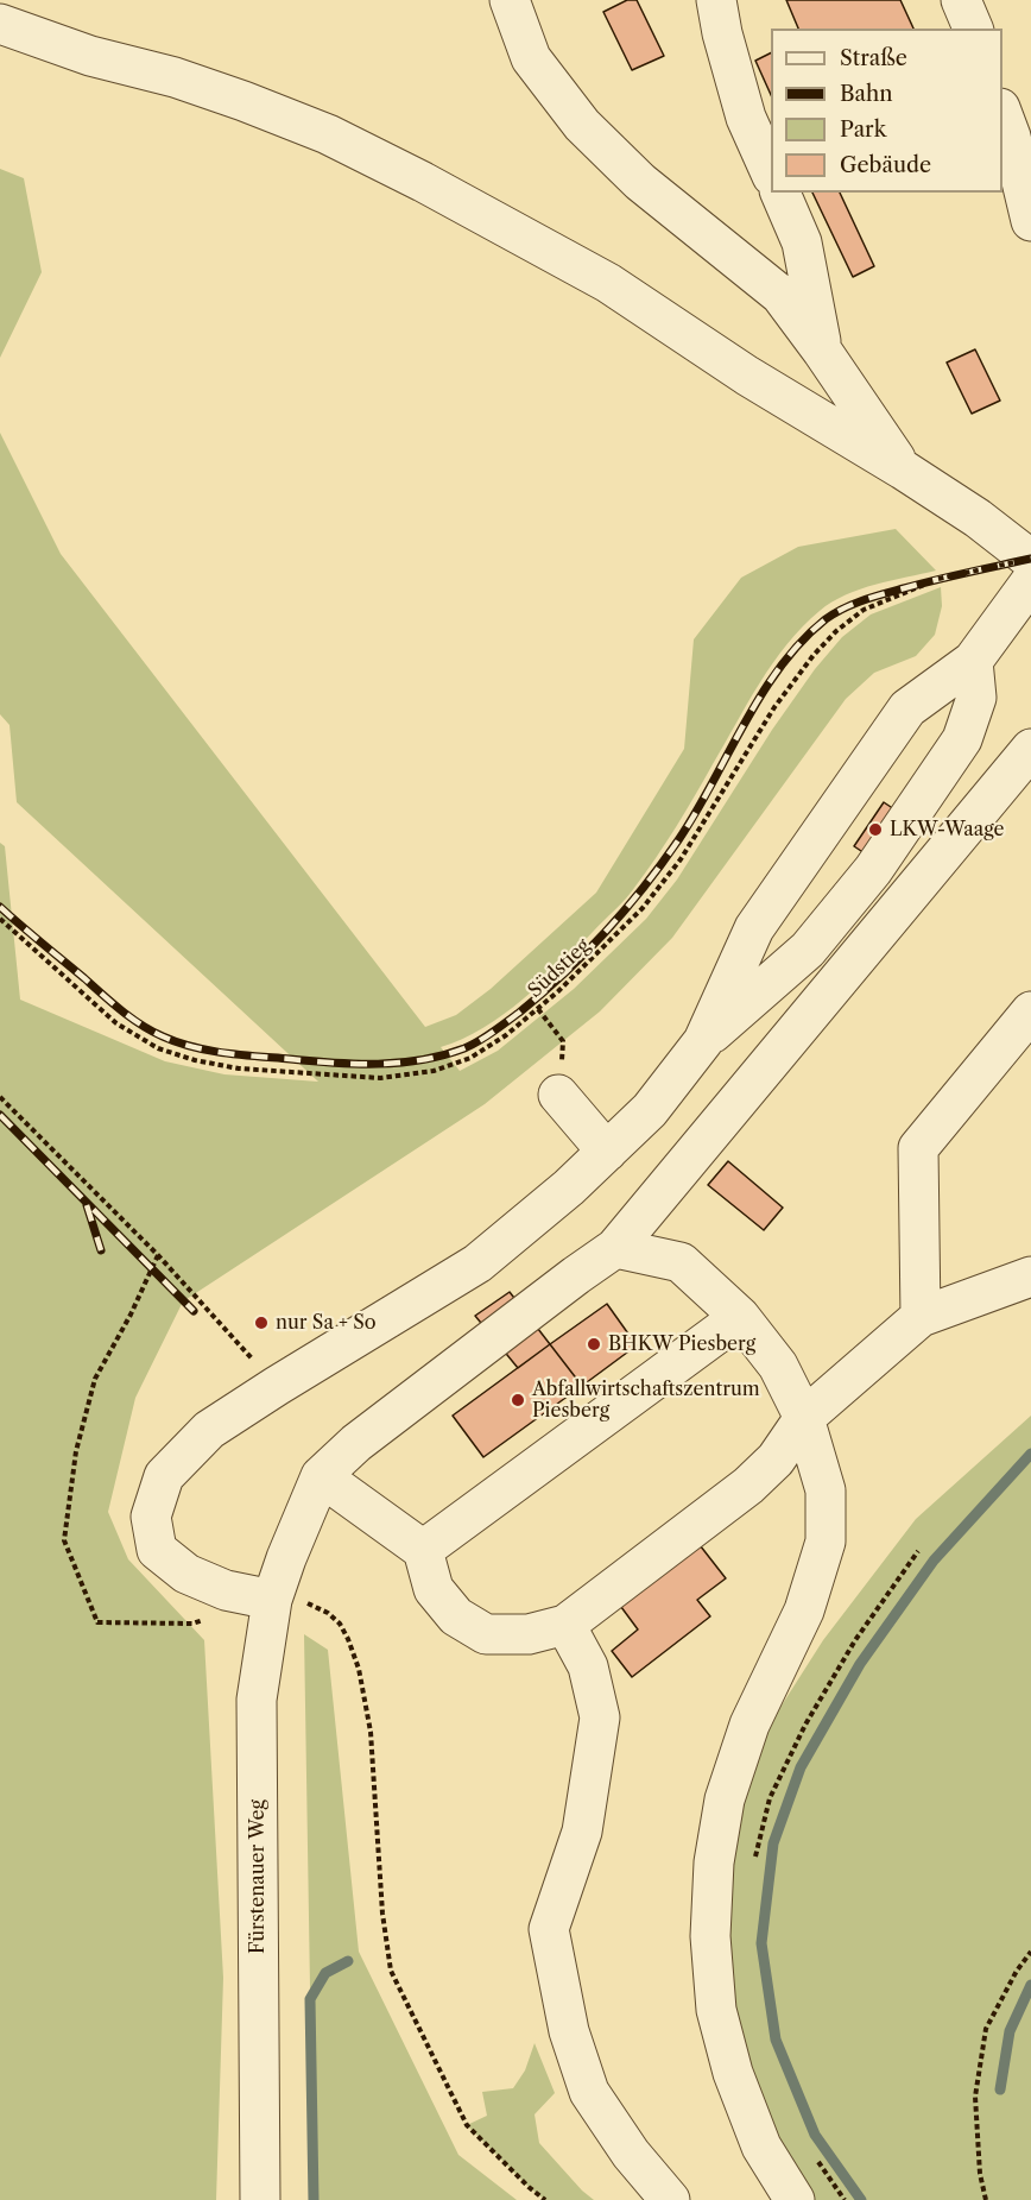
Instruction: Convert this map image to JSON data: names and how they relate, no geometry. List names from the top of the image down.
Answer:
{
  "streets": {
    "street": ["Fürstenauer Weg"],
    "path": ["Südstieg"]
  },
  "places": [
    "LKW-Waage",
    "nur Sa + So",
    "BHKW Piesberg",
    "Abfallwirtschaftszentrum Piesberg"
  ],
  "legend": [
    "Straße",
    "Bahn",
    "Park",
    "Gebäude"
  ]
}
